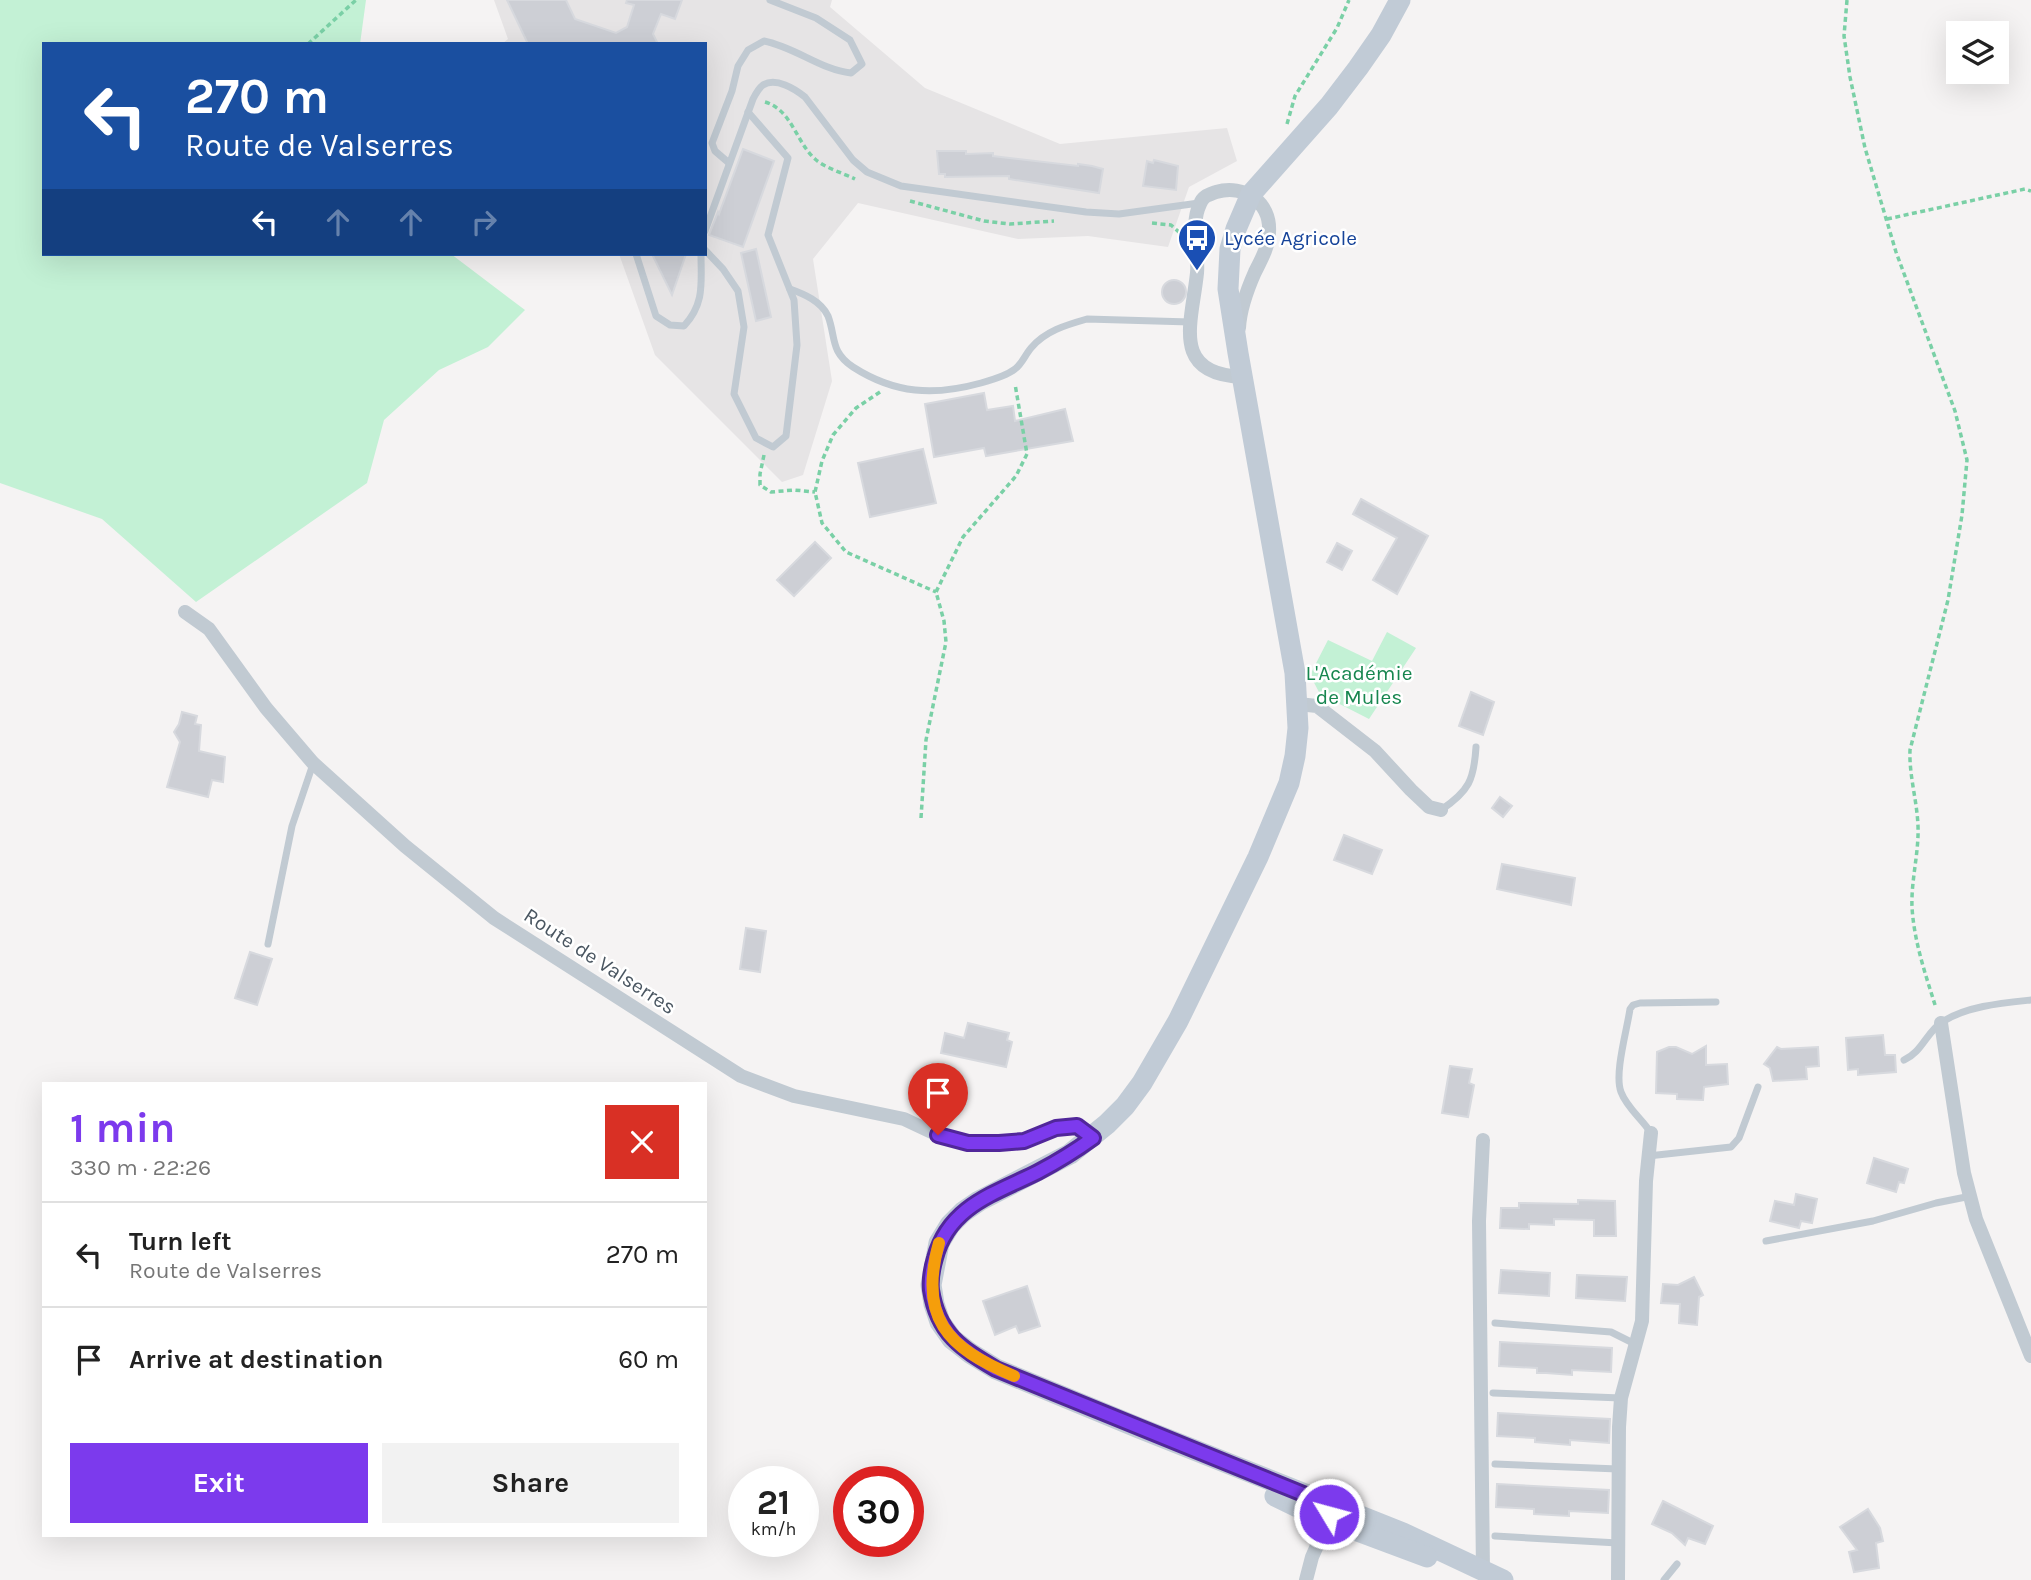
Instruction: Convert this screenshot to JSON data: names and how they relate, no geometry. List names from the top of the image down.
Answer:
{
  "streets": {
    "street": ["Route de Valserres"]
  },
  "parks": ["L'Académie de Mules"],
  "places": {
    "bus stop": ["Lycée Agricole"]
  },
  "page": {
    "turn": ["270 m", "Route de Valserres"],
    "heading": ["1 min", "330 m · 22:26"],
    "list": [
      {
        "name": "Turn left",
        "note": "Route de Valserres",
        "value": "270 m"
      },
      {
        "name": "Arrive at destination",
        "value": "60 m"
      }
    ],
    "buttons": ["Exit", "Share"],
    "speed": "21 km/h",
    "limit": "30"
  }
}
